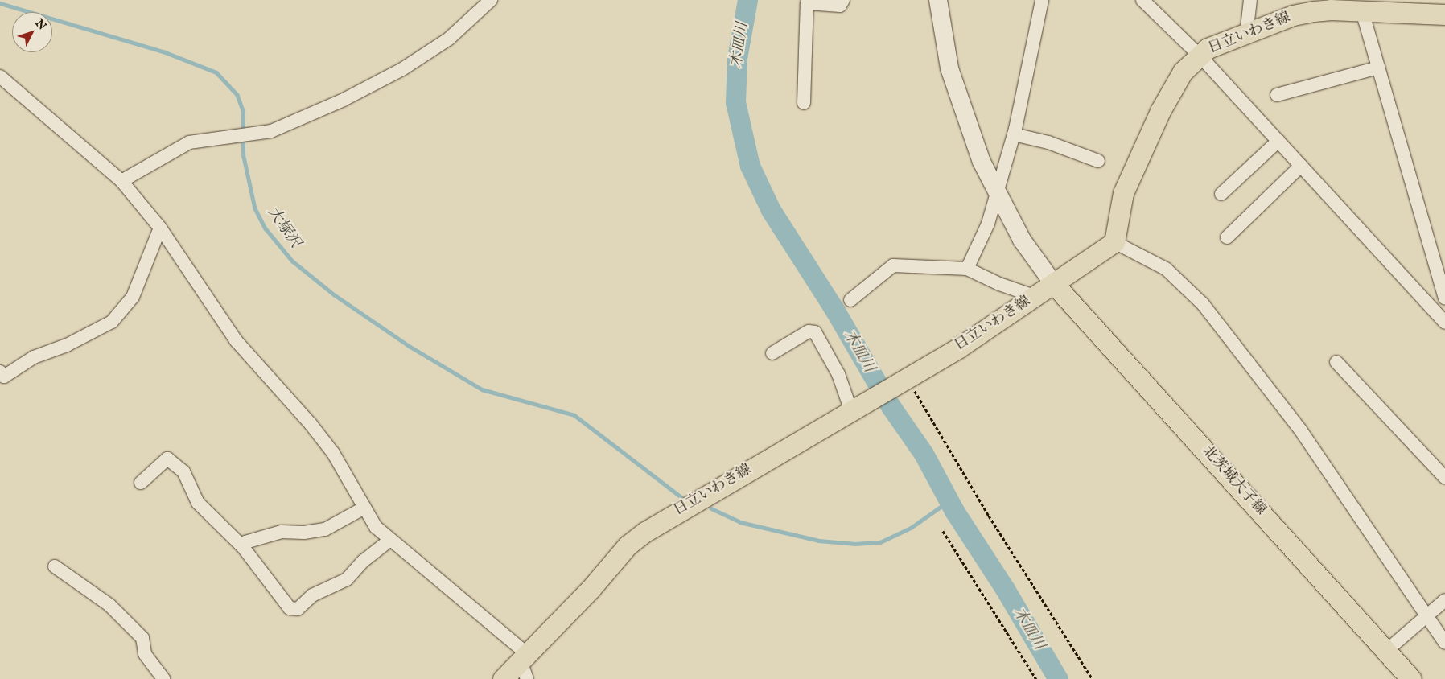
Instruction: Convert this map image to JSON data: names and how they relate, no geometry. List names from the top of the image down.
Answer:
{
  "streets": {
    "main road": ["日立いわき線", "北茨城大子線"]
  },
  "crossings": [
    ["日立いわき線", "北茨城大子線"]
  ],
  "water": ["木皿川", "大塚沢"],
  "north": "top right"
}
